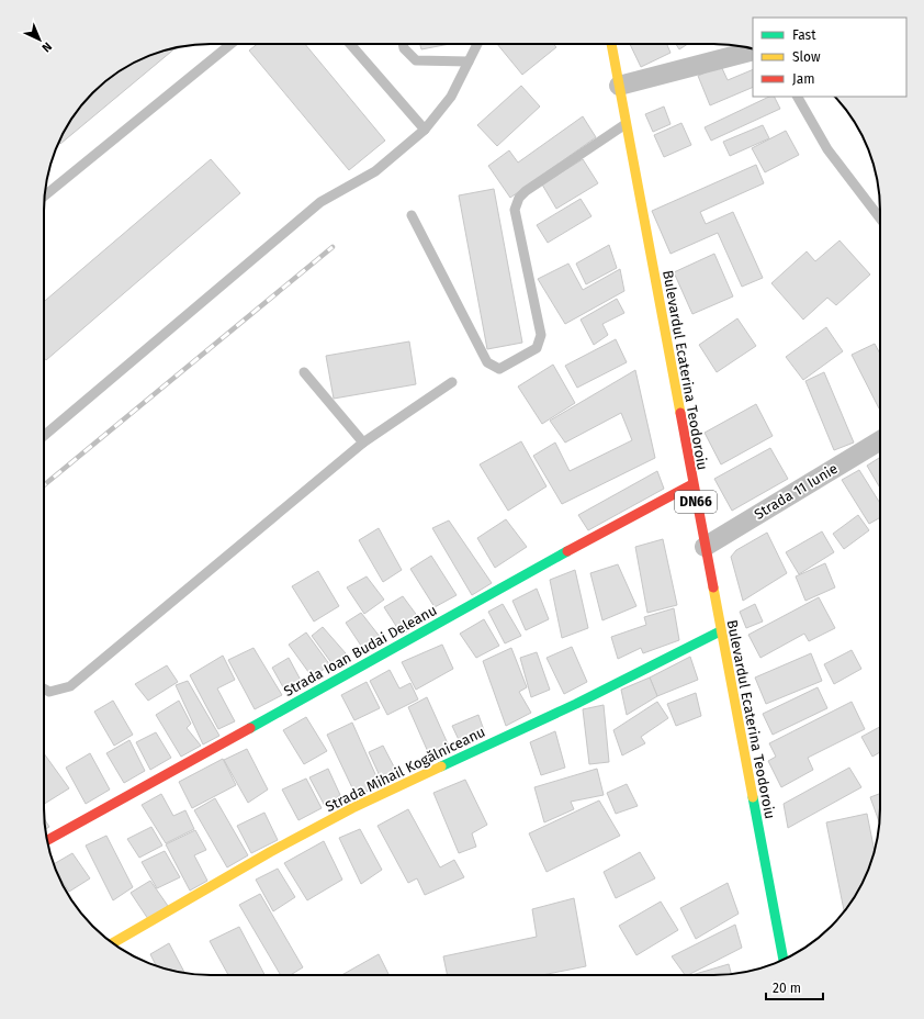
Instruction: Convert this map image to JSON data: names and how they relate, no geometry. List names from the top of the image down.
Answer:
{
  "streets": {
    "street": [
      "Bulevardul Ecaterina Teodoroiu",
      "Strada 11 Iunie",
      "DN66",
      "Strada Ioan Budai Deleanu",
      "Strada Mihail Kogălniceanu"
    ]
  },
  "crossings": [
    ["Bulevardul Ecaterina Teodoroiu", "Strada 11 Iunie"],
    ["Bulevardul Ecaterina Teodoroiu", "Strada Ioan Budai Deleanu"],
    ["Bulevardul Ecaterina Teodoroiu", "Strada Mihail Kogălniceanu"]
  ],
  "legend": ["Fast", "Slow", "Jam"],
  "scale_bar": "20 m",
  "north": "bottom right"
}
